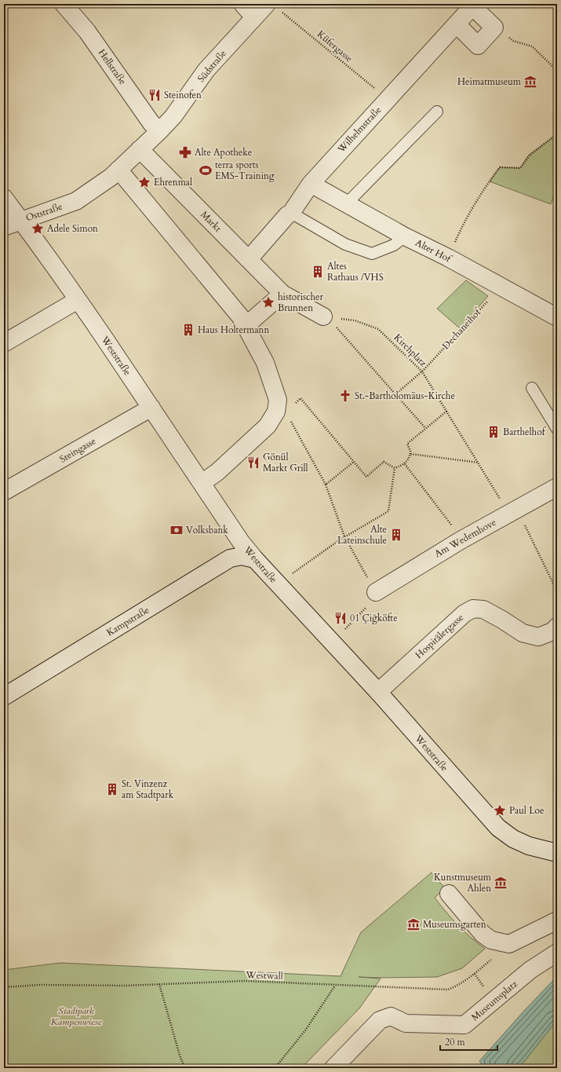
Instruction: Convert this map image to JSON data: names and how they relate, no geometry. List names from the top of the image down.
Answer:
{
  "streets": {
    "street": [
      "Südstraße",
      "Hellstraße",
      "Wilhelmstraße",
      "Oststraße",
      "Markt",
      "Alter Hof",
      "Weststraße",
      "Steingasse",
      "Am Wedemhove",
      "Kampstraße",
      "Hospitälergasse",
      "Museumsplatz"
    ],
    "path": [
      "Küfergasse",
      "Dechaneihof",
      "Kirchplatz",
      "Westwall"
    ]
  },
  "crossings": [
    ["Küfergasse", "Wilhelmstraße"],
    ["Südstraße", "Hellstraße"],
    ["Wilhelmstraße", "Markt"],
    ["Wilhelmstraße", "Alter Hof"],
    ["Oststraße", "Weststraße"],
    ["Markt", "Kirchplatz"],
    ["Alter Hof", "Dechaneihof"],
    ["Dechaneihof", "Kirchplatz"],
    ["Kirchplatz", "Am Wedemhove"],
    ["Weststraße", "Steingasse"],
    ["Weststraße", "Kampstraße"],
    ["Weststraße", "Hospitälergasse"]
  ],
  "parks": ["Stadtpark Kampenwiese"],
  "places": {
    "museum": ["Heimatmuseum", "Kunstmuseum Ahlen", "Museumsgarten"],
    "restaurant": ["Steinofen", "Gönül Markt Grill", "01 Çiğköfte"],
    "pharmacy": ["Alte Apotheke"],
    "sports": ["terra sports EMS-Training"],
    "place": [
      "Ehrenmal",
      "Adele Simon",
      "historischer Brunnen",
      "Paul Loe"
    ],
    "building": [
      "Altes Rathaus /VHS",
      "Haus Holtermann",
      "Barthelhof",
      "Alte Lateinschule",
      "St. Vinzenz am Stadtpark"
    ],
    "church": ["St.-Bartholomäus-Kirche"],
    "bank": ["Volksbank"]
  },
  "scale_bar": "20 m"
}
